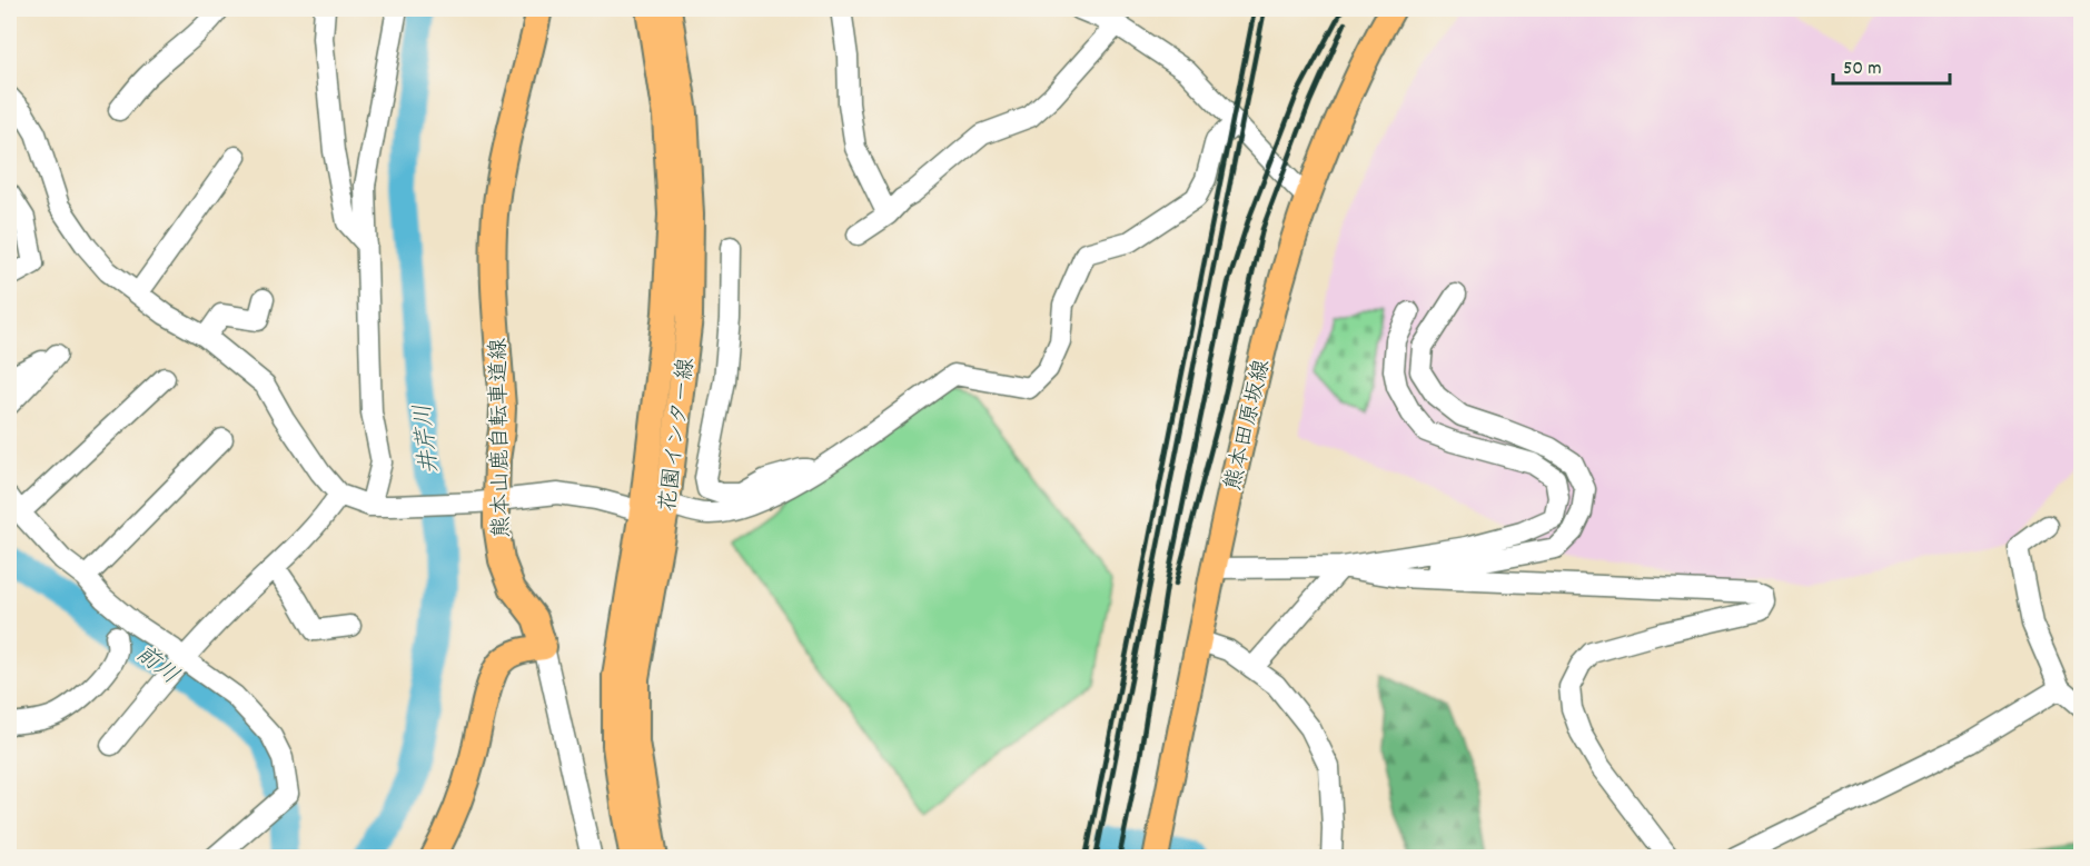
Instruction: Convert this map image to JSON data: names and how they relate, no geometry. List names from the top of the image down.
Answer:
{
  "streets": {
    "main road": ["熊本田原坂線", "花園インター線", "熊本山鹿自転車道線"]
  },
  "water": ["井芹川", "前川"],
  "scale_bar": "50 m"
}
